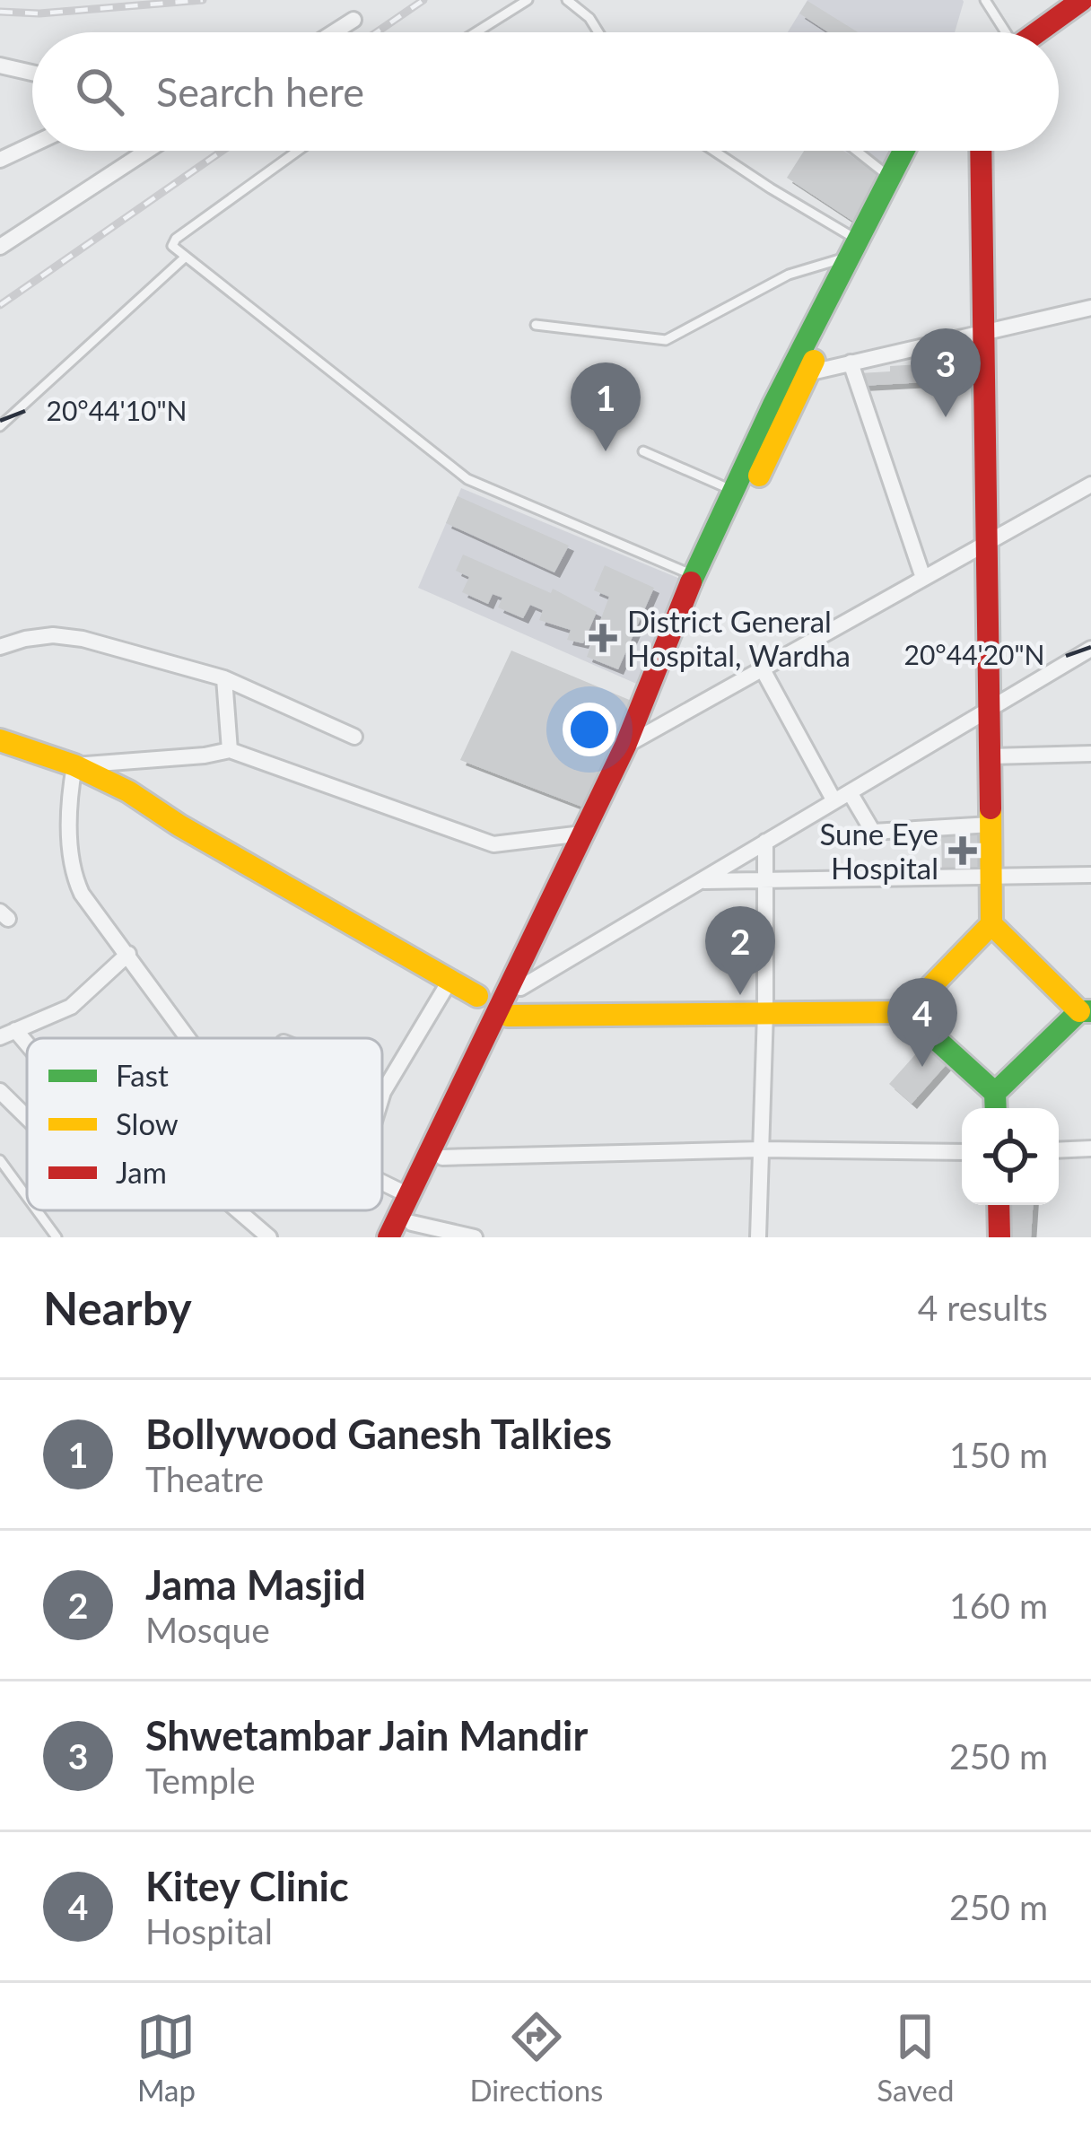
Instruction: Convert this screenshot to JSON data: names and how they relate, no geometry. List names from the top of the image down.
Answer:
{
  "places": {
    "health": ["District General Hospital, Wardha", "Sune Eye Hospital"]
  },
  "legend": ["Fast", "Slow", "Jam"],
  "page": {
    "search": "Search here",
    "pins": [
      "3",
      "1",
      "2",
      "4"
    ],
    "heading": ["Nearby", "4 results"],
    "list": [
      {
        "mark": "1",
        "name": "Bollywood Ganesh Talkies",
        "note": "Theatre",
        "value": "150 m"
      },
      {
        "mark": "2",
        "name": "Jama Masjid",
        "note": "Mosque",
        "value": "160 m"
      },
      {
        "mark": "3",
        "name": "Shwetambar Jain Mandir",
        "note": "Temple",
        "value": "250 m"
      },
      {
        "mark": "4",
        "name": "Kitey Clinic",
        "note": "Hospital",
        "value": "250 m"
      }
    ],
    "nav": ["Map", "Directions", "Saved"]
  },
  "coordinates": ["20°44'10\"N", "20°44'20\"N"]
}
